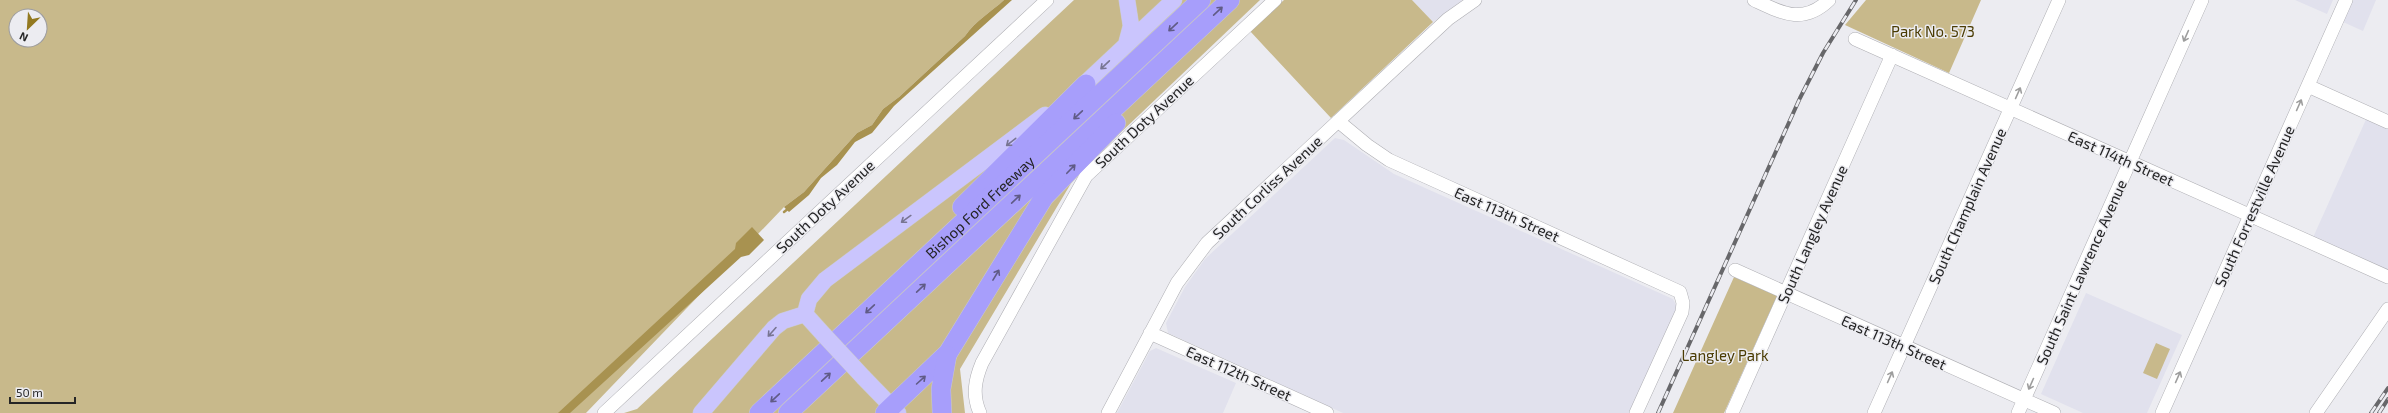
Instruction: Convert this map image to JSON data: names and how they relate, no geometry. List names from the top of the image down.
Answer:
{
  "streets": {
    "highway": ["Bishop Ford Freeway"],
    "street": [
      "South Doty Avenue",
      "East 114th Street",
      "South Corliss Avenue",
      "South Champlain Avenue",
      "South Forrestville Avenue",
      "East 113th Street",
      "South Langley Avenue",
      "South Saint Lawrence Avenue",
      "East 112th Street"
    ]
  },
  "crossings": [
    ["East 114th Street", "South Champlain Avenue"],
    ["East 114th Street", "South Forrestville Avenue"],
    ["East 114th Street", "South Langley Avenue"],
    ["East 114th Street", "South Saint Lawrence Avenue"],
    ["South Corliss Avenue", "East 113th Street"],
    ["South Corliss Avenue", "East 112th Street"],
    ["South Champlain Avenue", "East 113th Street"],
    ["East 113th Street", "South Langley Avenue"],
    ["East 113th Street", "South Saint Lawrence Avenue"]
  ],
  "one_way": ["South Champlain Avenue", "South Forrestville Avenue", "South Saint Lawrence Avenue"],
  "parks": ["Park No. 573", "Langley Park"],
  "scale_bar": "50 m",
  "north": "bottom left"
}
